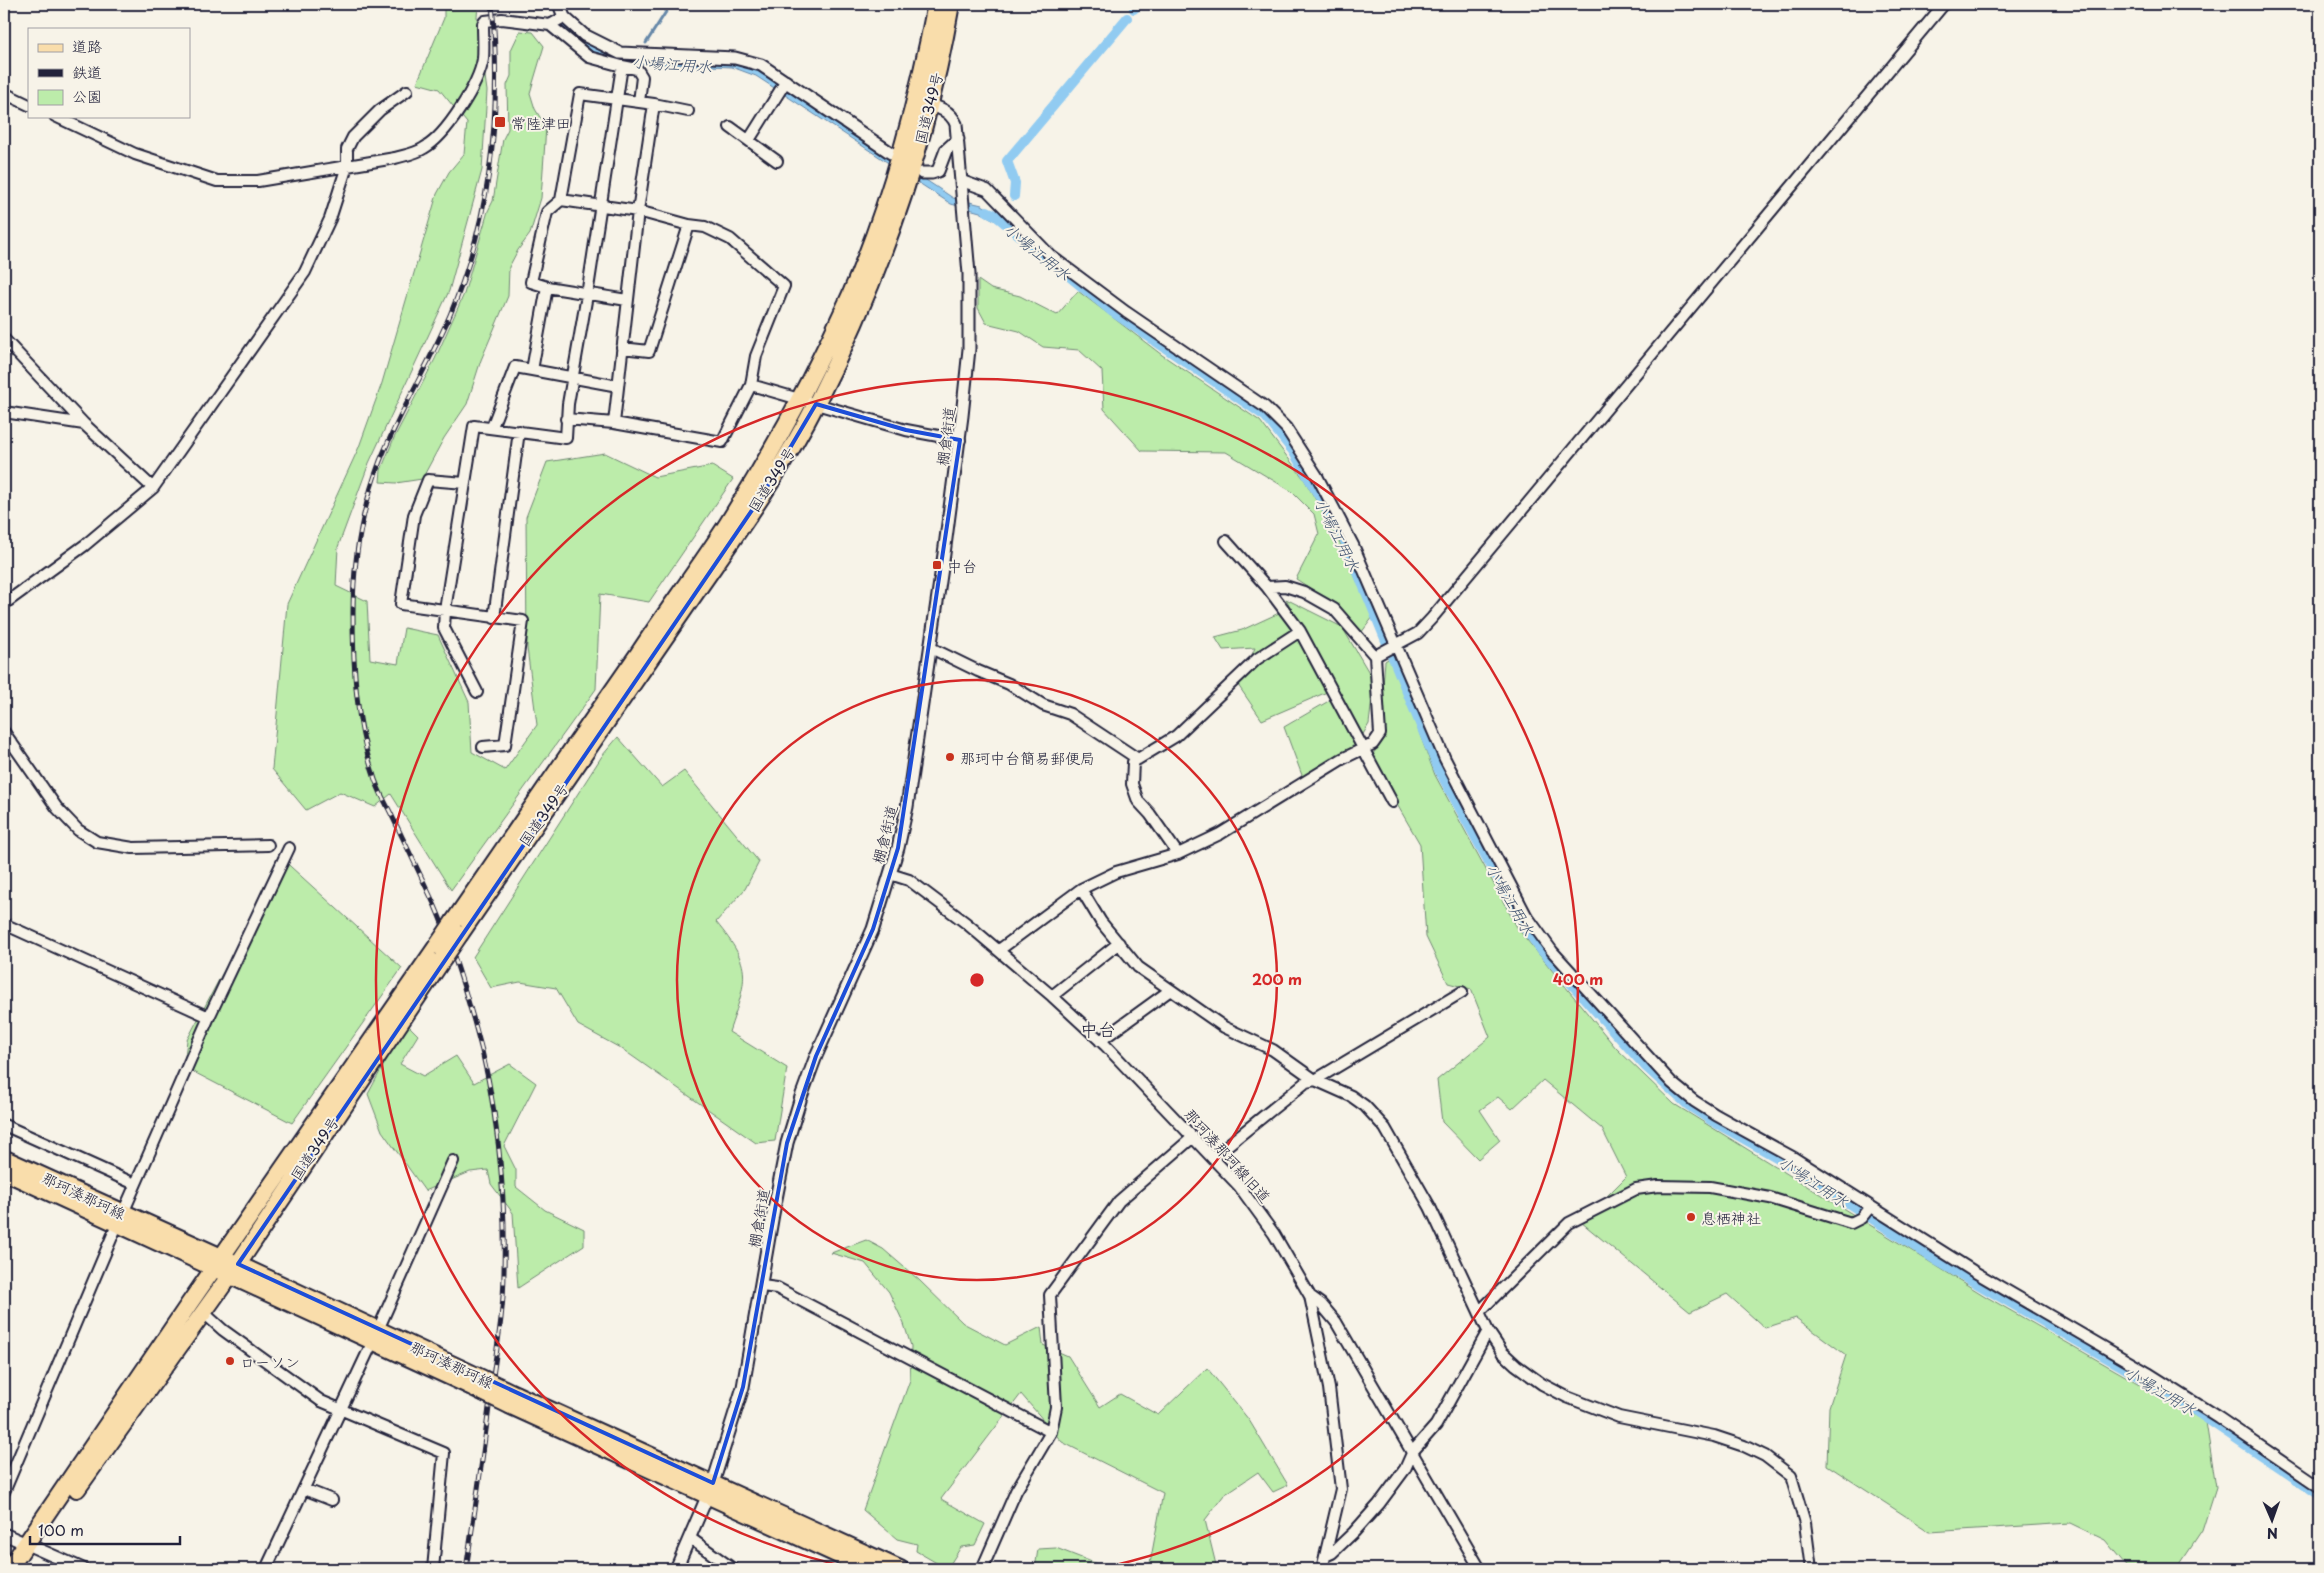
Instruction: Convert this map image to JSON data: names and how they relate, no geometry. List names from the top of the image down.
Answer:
{
  "streets": {
    "highway": ["国道349号"],
    "main road": ["那珂湊那珂線"],
    "street": ["棚倉街道", "那珂湊那珂線旧道"]
  },
  "crossings": [
    ["国道349号", "棚倉街道"],
    ["国道349号", "那珂湊那珂線"],
    ["棚倉街道", "那珂湊那珂線旧道"],
    ["棚倉街道", "那珂湊那珂線"]
  ],
  "districts": ["中台"],
  "water": ["小場江用水"],
  "places": {
    "transit": ["常陸津田", "中台"],
    "other": ["那珂中台簡易郵便局", "息栖神社", "ローソン"]
  },
  "legend": ["道路", "鉄道", "公園"],
  "scale_bar": "100 m",
  "north": "bottom",
  "rings": ["200 m", "400 m"]
}
